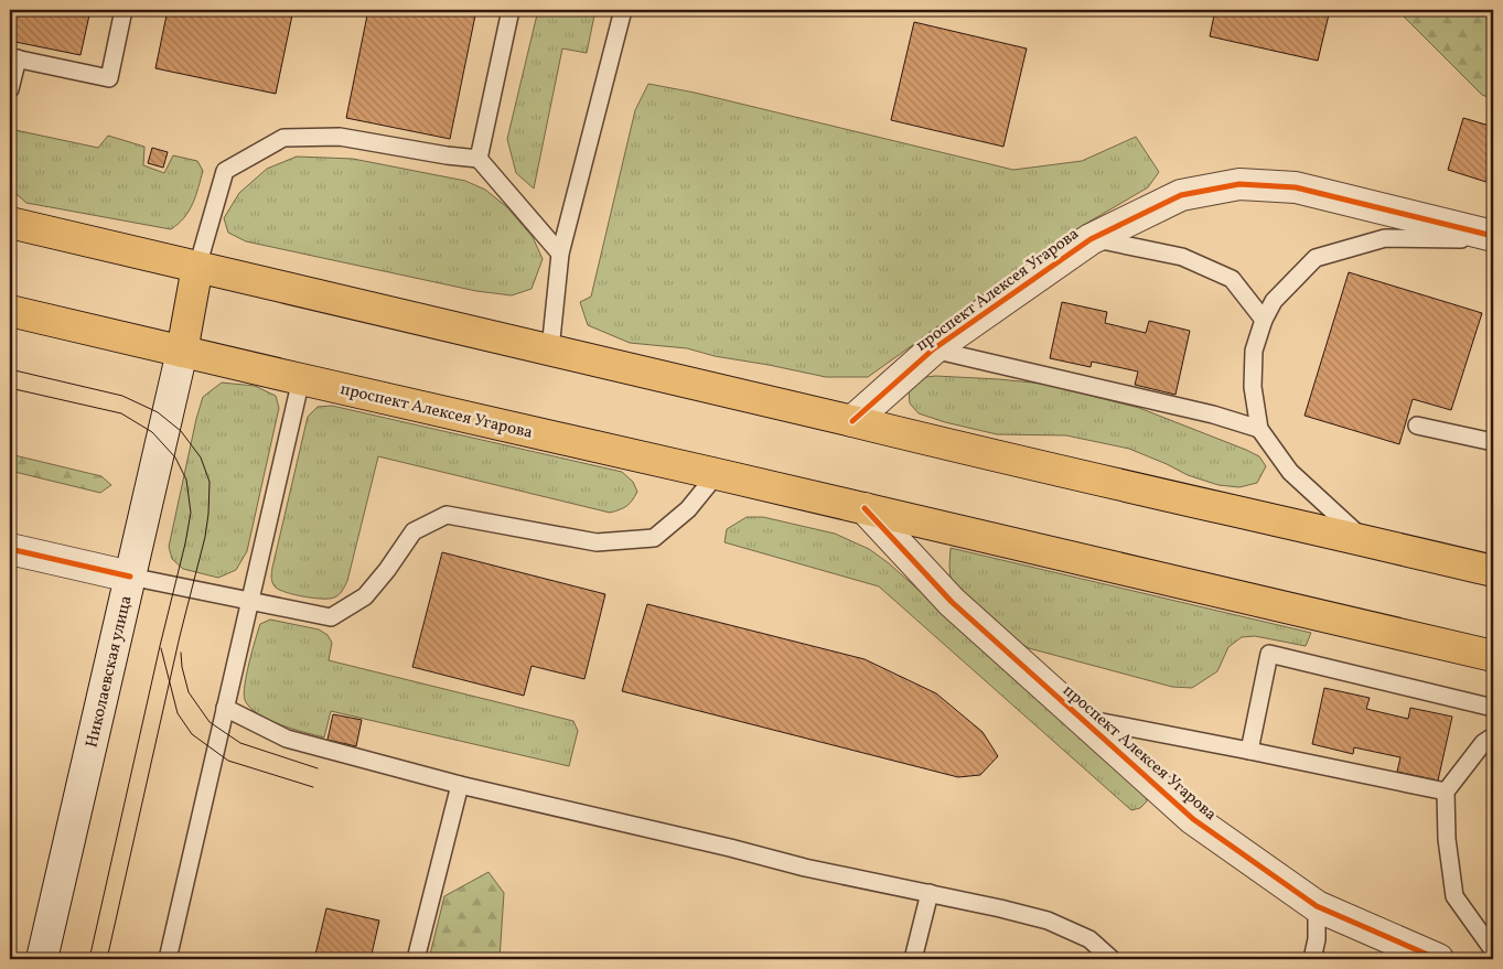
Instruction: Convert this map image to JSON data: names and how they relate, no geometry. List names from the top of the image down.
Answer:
{
  "streets": {
    "main road": ["проспект Алексея Угарова"],
    "street": ["Николаевская улица"]
  },
  "crossings": [
    ["проспект Алексея Угарова", "Николаевская улица"]
  ]
}
